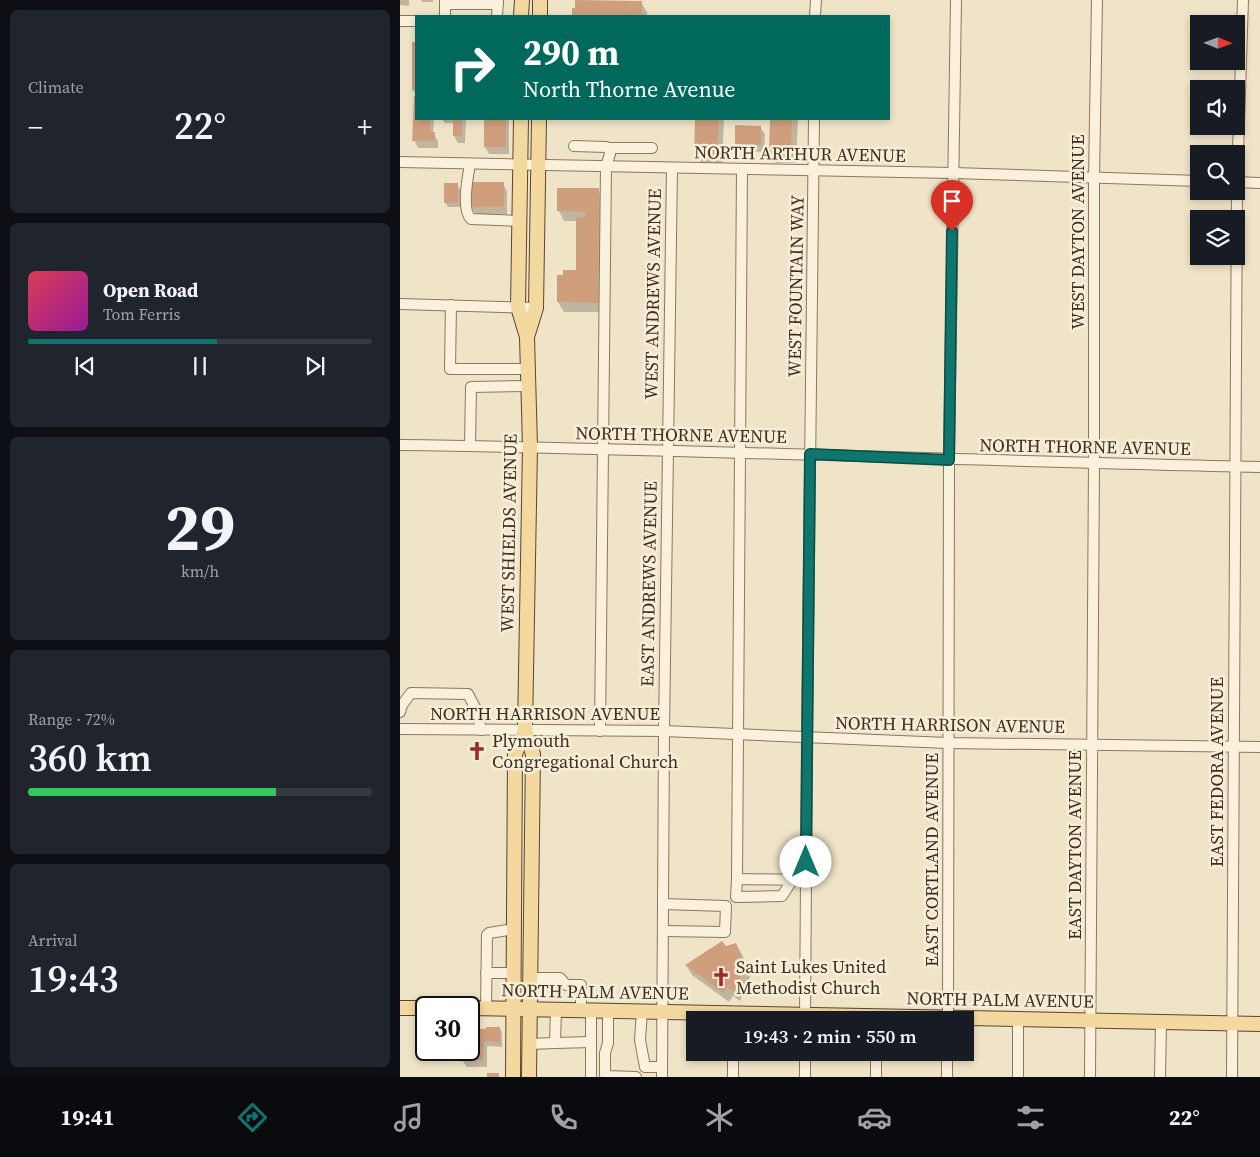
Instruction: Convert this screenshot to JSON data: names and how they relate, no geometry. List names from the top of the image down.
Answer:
{
  "streets": {
    "main road": ["WEST SHIELDS AVENUE", "NORTH PALM AVENUE"],
    "street": [
      "NORTH ARTHUR AVENUE",
      "WEST DAYTON AVENUE",
      "WEST FOUNTAIN WAY",
      "WEST ANDREWS AVENUE",
      "NORTH THORNE AVENUE",
      "EAST ANDREWS AVENUE",
      "NORTH HARRISON AVENUE",
      "EAST FEDORA AVENUE",
      "EAST DAYTON AVENUE",
      "EAST CORTLAND AVENUE"
    ]
  },
  "crossings": [
    ["NORTH ARTHUR AVENUE", "WEST DAYTON AVENUE"],
    ["NORTH ARTHUR AVENUE", "WEST FOUNTAIN WAY"],
    ["NORTH ARTHUR AVENUE", "WEST ANDREWS AVENUE"],
    ["NORTH ARTHUR AVENUE", "WEST SHIELDS AVENUE"],
    ["NORTH ARTHUR AVENUE", "EAST CORTLAND AVENUE"],
    ["WEST DAYTON AVENUE", "NORTH THORNE AVENUE"],
    ["WEST DAYTON AVENUE", "EAST DAYTON AVENUE"],
    ["WEST FOUNTAIN WAY", "NORTH THORNE AVENUE"],
    ["WEST FOUNTAIN WAY", "NORTH HARRISON AVENUE"],
    ["WEST ANDREWS AVENUE", "NORTH THORNE AVENUE"],
    ["WEST ANDREWS AVENUE", "EAST ANDREWS AVENUE"],
    ["NORTH THORNE AVENUE", "WEST SHIELDS AVENUE"],
    ["NORTH THORNE AVENUE", "EAST ANDREWS AVENUE"],
    ["NORTH THORNE AVENUE", "EAST FEDORA AVENUE"],
    ["NORTH THORNE AVENUE", "EAST DAYTON AVENUE"],
    ["NORTH THORNE AVENUE", "EAST CORTLAND AVENUE"],
    ["WEST SHIELDS AVENUE", "NORTH HARRISON AVENUE"],
    ["WEST SHIELDS AVENUE", "NORTH PALM AVENUE"],
    ["EAST ANDREWS AVENUE", "NORTH HARRISON AVENUE"],
    ["EAST ANDREWS AVENUE", "NORTH PALM AVENUE"],
    ["NORTH HARRISON AVENUE", "EAST FEDORA AVENUE"],
    ["NORTH HARRISON AVENUE", "EAST DAYTON AVENUE"],
    ["NORTH HARRISON AVENUE", "EAST CORTLAND AVENUE"],
    ["EAST FEDORA AVENUE", "NORTH PALM AVENUE"],
    ["EAST DAYTON AVENUE", "NORTH PALM AVENUE"]
  ],
  "places": {
    "church": ["Plymouth Congregational Church", "Saint Lukes United Methodist Church"]
  },
  "north": "right",
  "page": {
    "tile": [
      "Climate",
      ["29", "km/h"],
      ["Range · 72%", "360 km"],
      ["Arrival", "19:43"]
    ],
    "turn": ["290 m", "North Thorne Avenue"],
    "heat": ["−", "22°", "+"],
    "song": ["Open Road", "Tom Ferris"],
    "limit": "30",
    "trip": "19:43 · 2 min · 550 m",
    "tabs": ["19:41", "22°"]
  }
}
